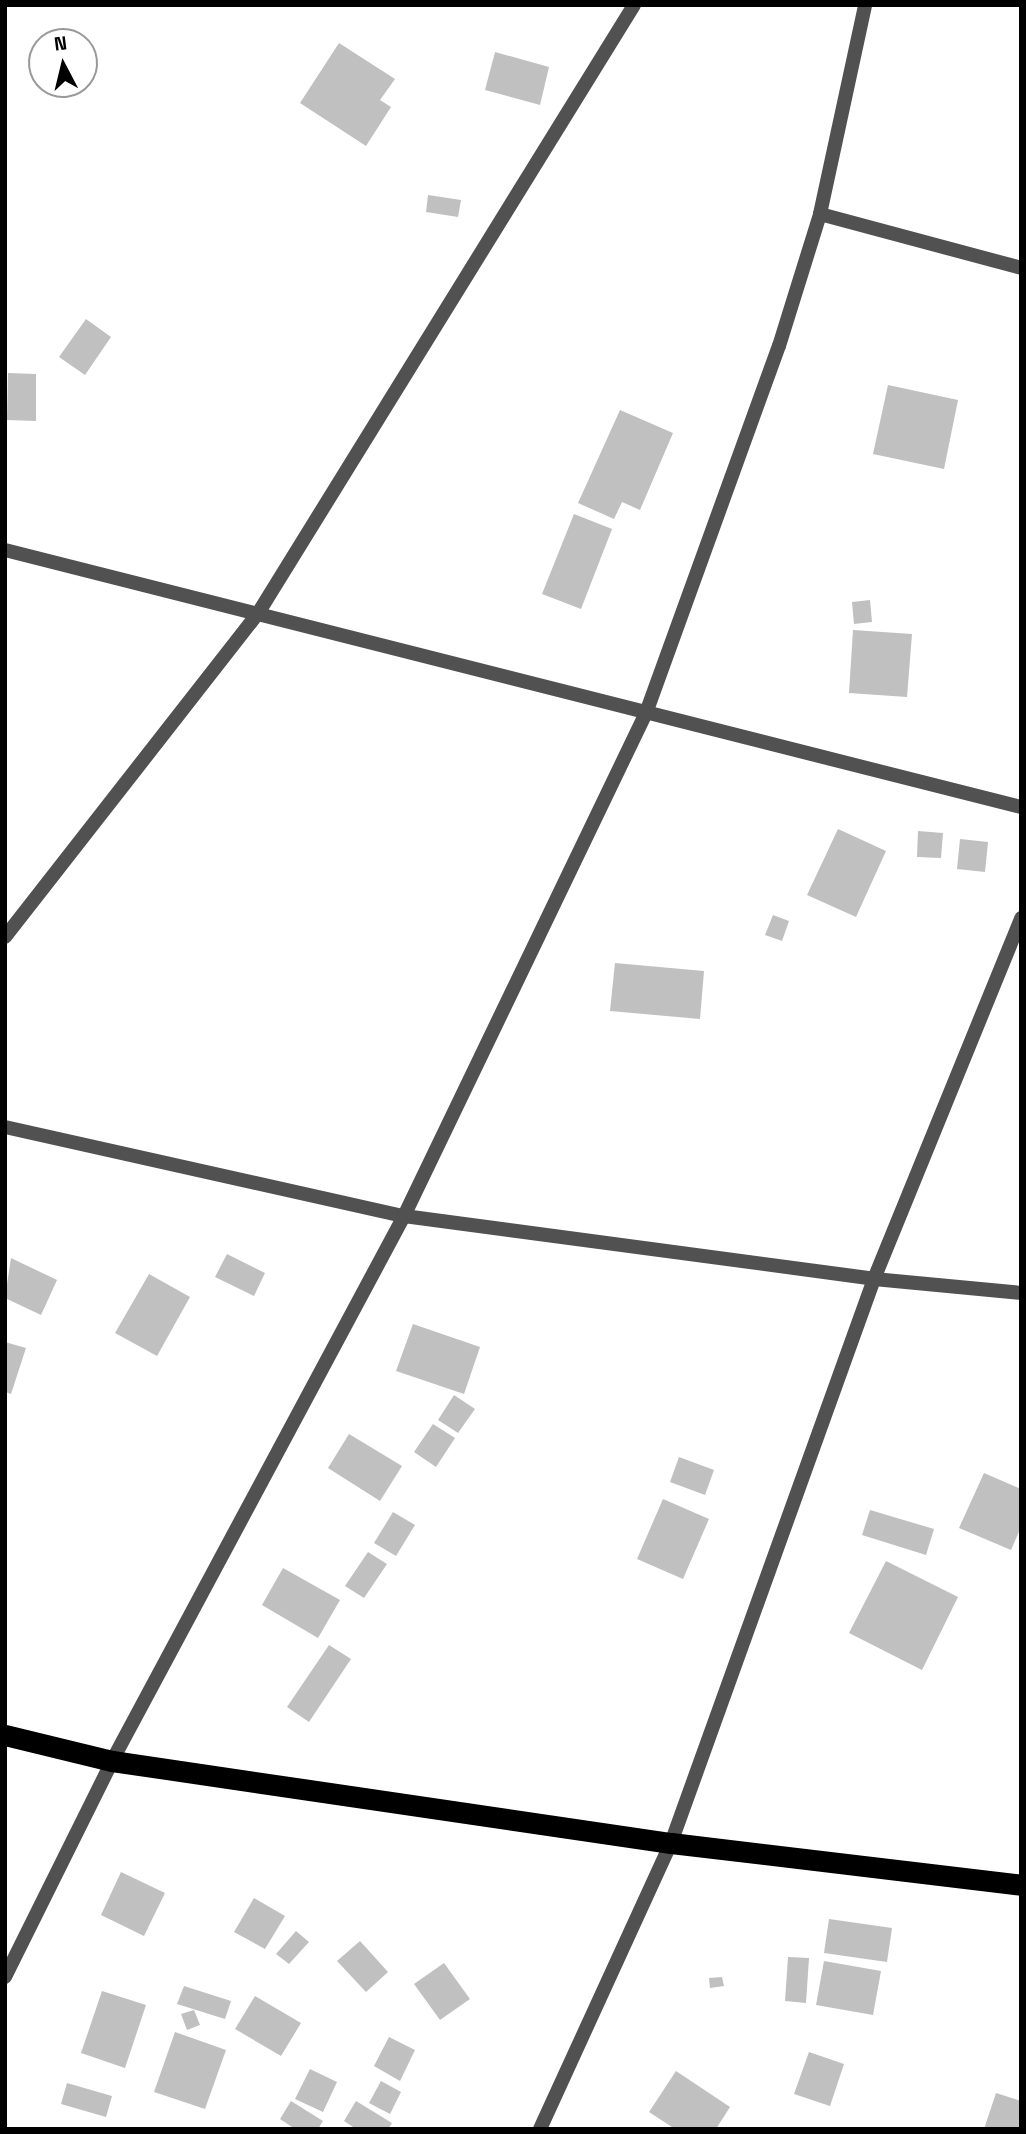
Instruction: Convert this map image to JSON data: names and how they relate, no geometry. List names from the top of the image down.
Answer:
{
  "north": "top"
}
